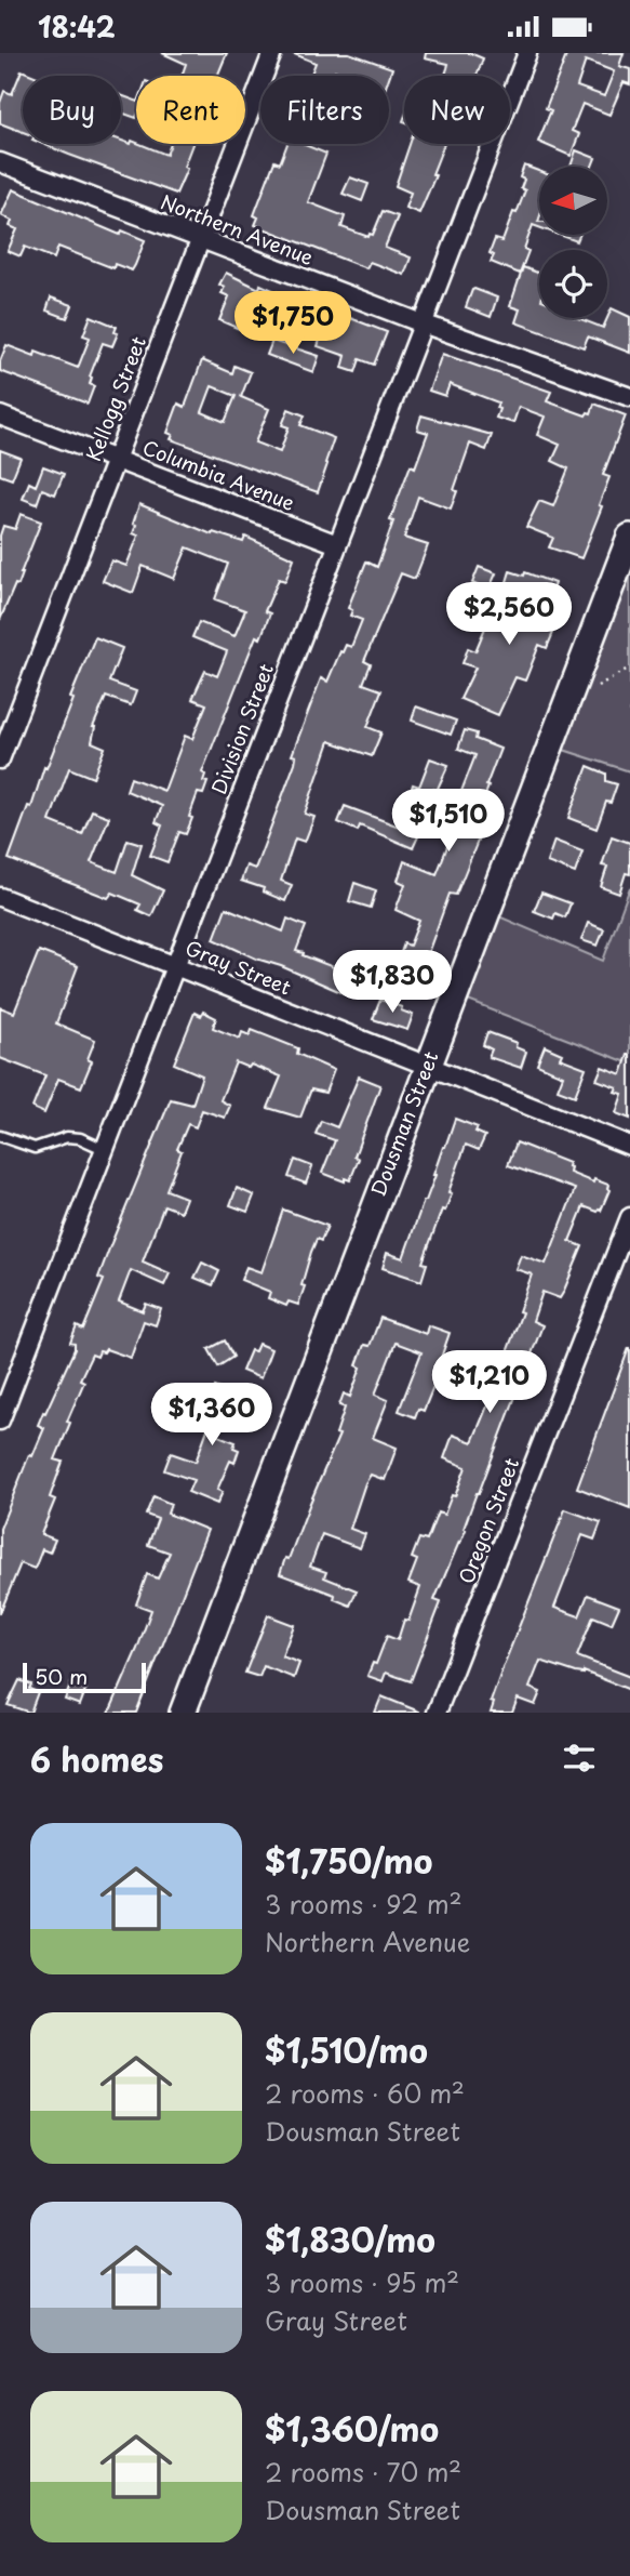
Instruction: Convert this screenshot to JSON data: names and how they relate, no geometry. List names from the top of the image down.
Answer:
{
  "streets": {
    "street": [
      "Northern Avenue",
      "Kellogg Street",
      "Columbia Avenue",
      "Division Street",
      "Gray Street",
      "Dousman Street",
      "Oregon Street"
    ]
  },
  "crossings": [
    ["Northern Avenue", "Kellogg Street"],
    ["Northern Avenue", "Division Street"],
    ["Kellogg Street", "Columbia Avenue"],
    ["Columbia Avenue", "Division Street"],
    ["Division Street", "Gray Street"],
    ["Gray Street", "Dousman Street"]
  ],
  "scale_bar": "50 m",
  "north": "left",
  "page": {
    "status": "18:42",
    "chip": [
      "Buy",
      "Rent",
      "Filters",
      "New"
    ],
    "price": [
      "$1,750",
      "$2,560",
      "$1,510",
      "$1,830",
      "$1,210",
      "$1,360"
    ],
    "scale": "50 m",
    "heading": "6 homes",
    "list": [
      {
        "name": "$1,750/mo",
        "note": "3 rooms · 92 m² · Northern Avenue"
      },
      {
        "name": "$1,510/mo",
        "note": "2 rooms · 60 m² · Dousman Street"
      },
      {
        "name": "$1,830/mo",
        "note": "3 rooms · 95 m² · Gray Street"
      },
      {
        "name": "$1,360/mo",
        "note": "2 rooms · 70 m² · Dousman Street"
      }
    ]
  }
}
